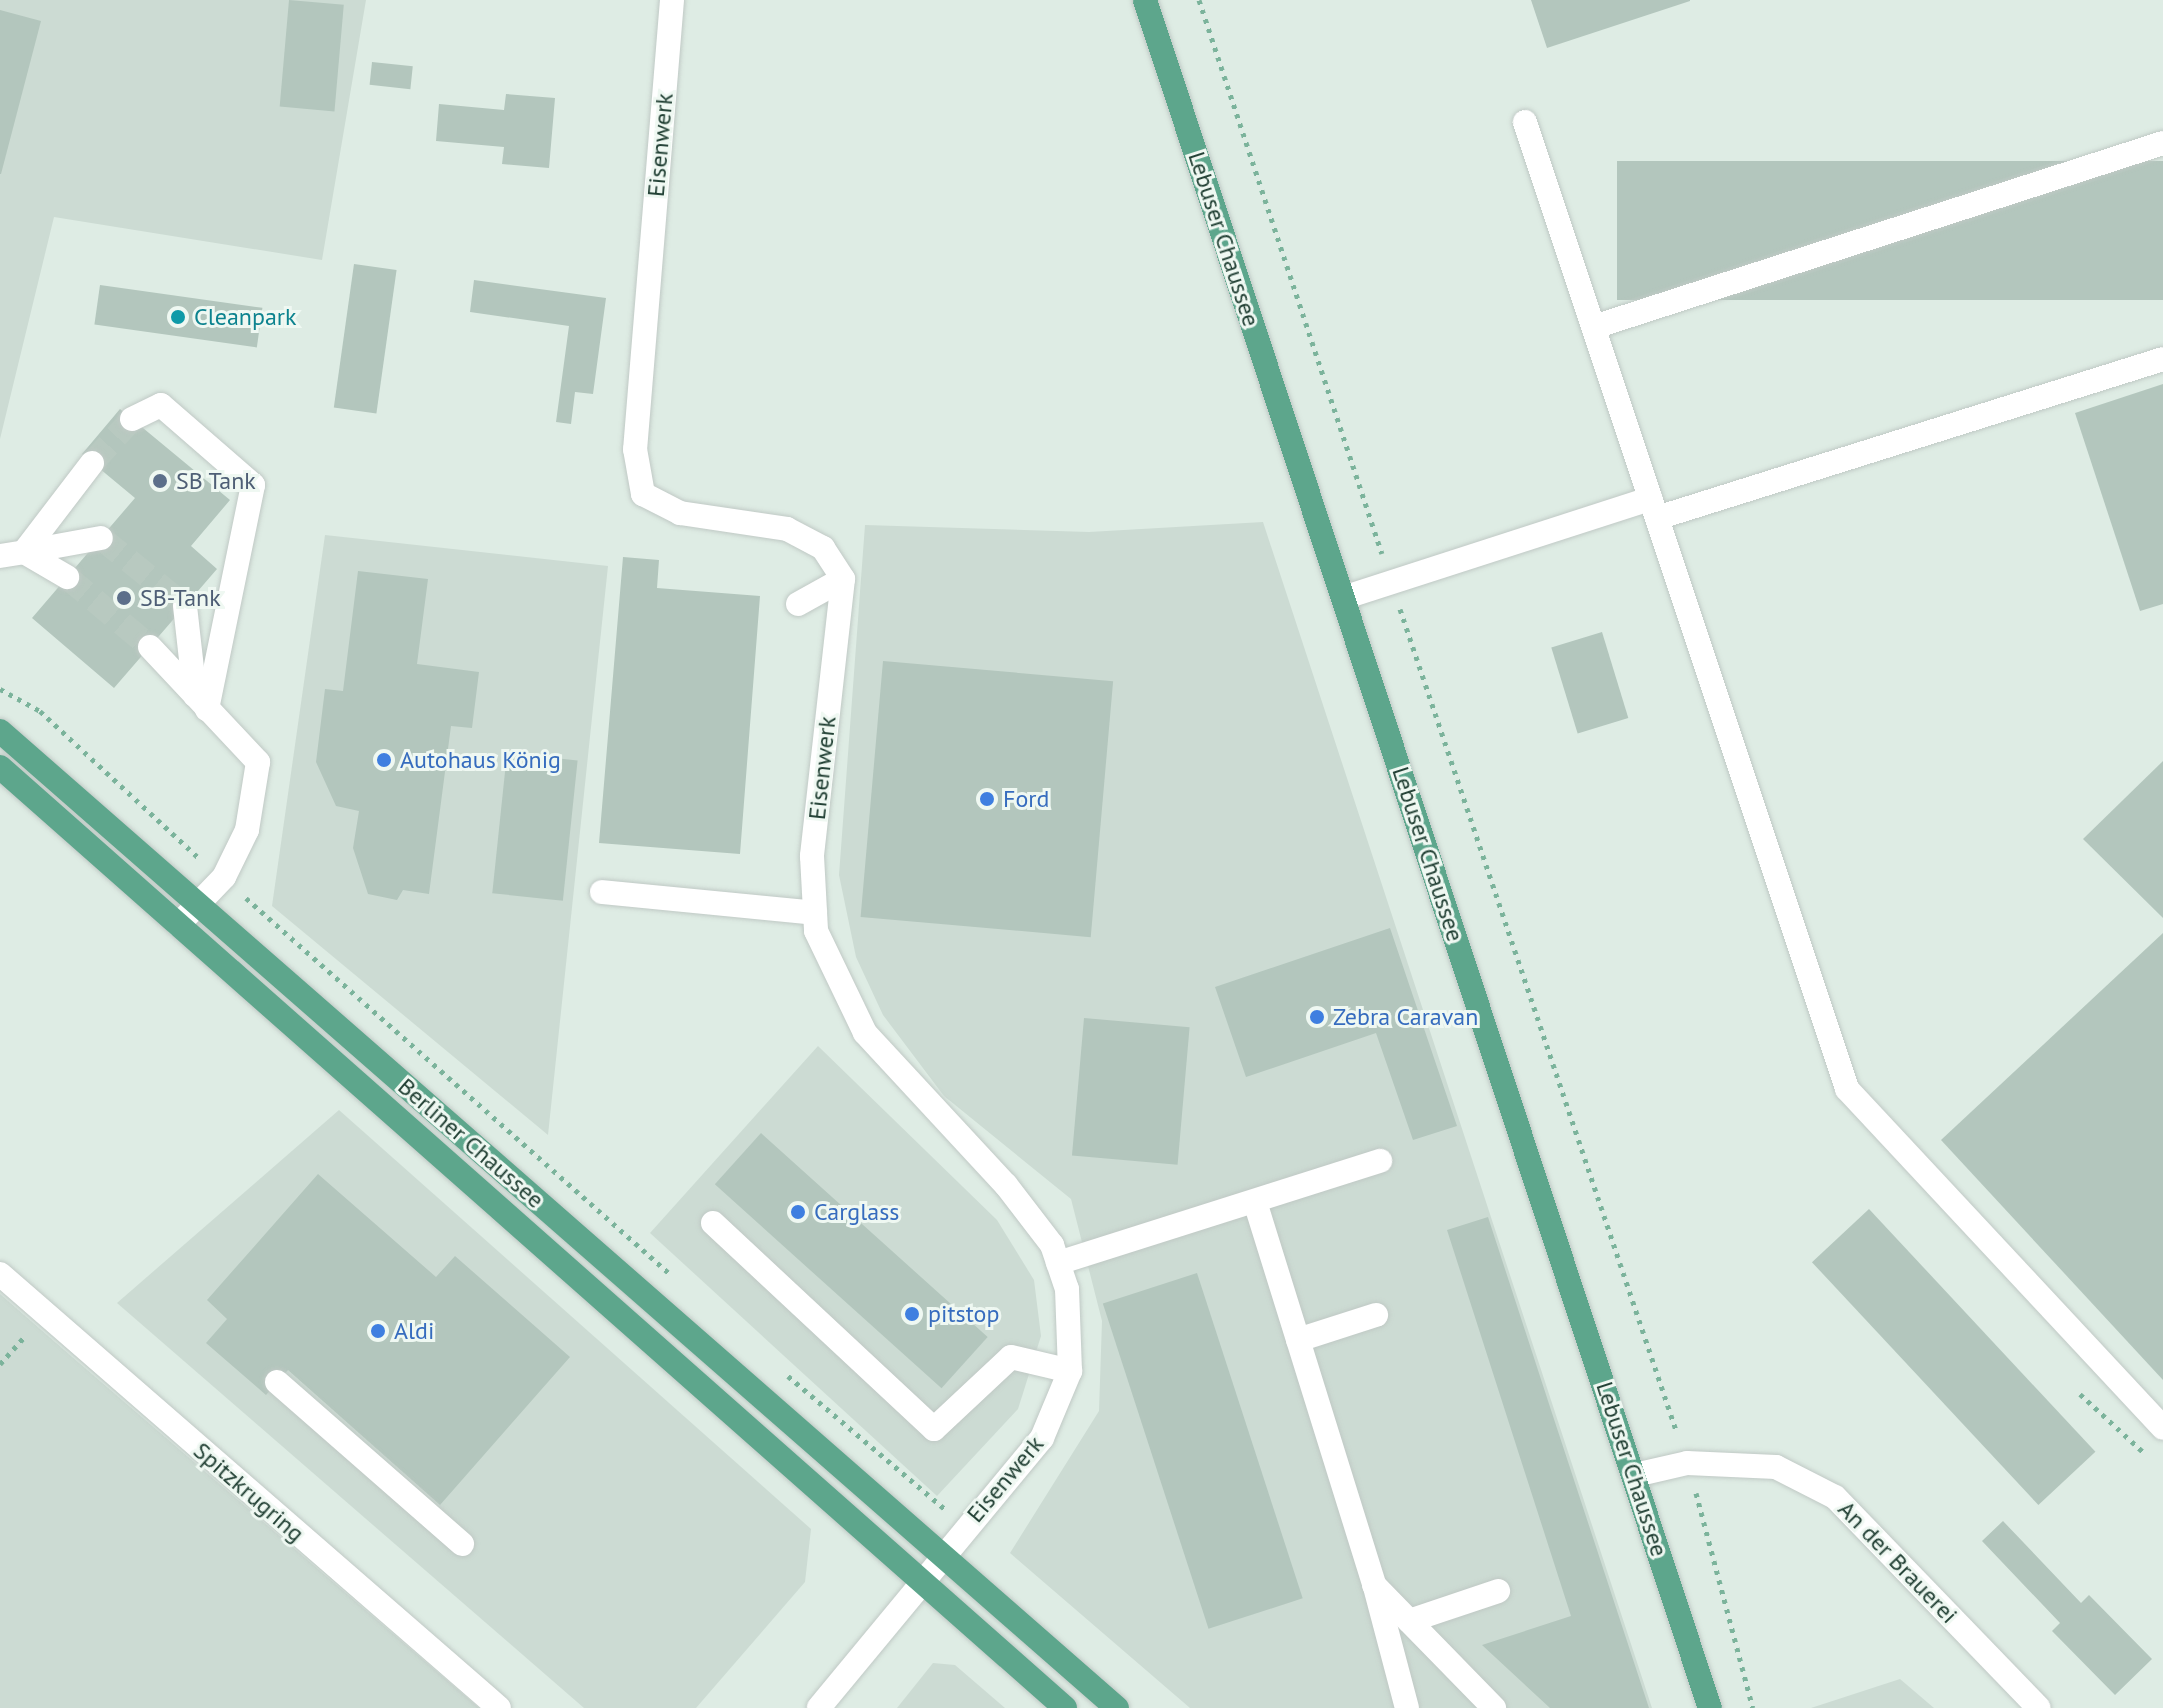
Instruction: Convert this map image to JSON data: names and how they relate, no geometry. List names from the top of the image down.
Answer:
{
  "streets": {
    "main road": ["Lebuser Chaussee", "Berliner Chaussee"],
    "street": ["Eisenwerk", "Spitzkrugring", "An der Brauerei"]
  },
  "crossings": [
    ["Eisenwerk", "Berliner Chaussee"],
    ["Lebuser Chaussee", "An der Brauerei"]
  ],
  "places": [
    "Cleanpark",
    "SB Tank",
    "SB-Tank",
    "Autohaus König",
    "Ford",
    "Zebra Caravan",
    "Carglass",
    "pitstop",
    "Aldi"
  ]
}
